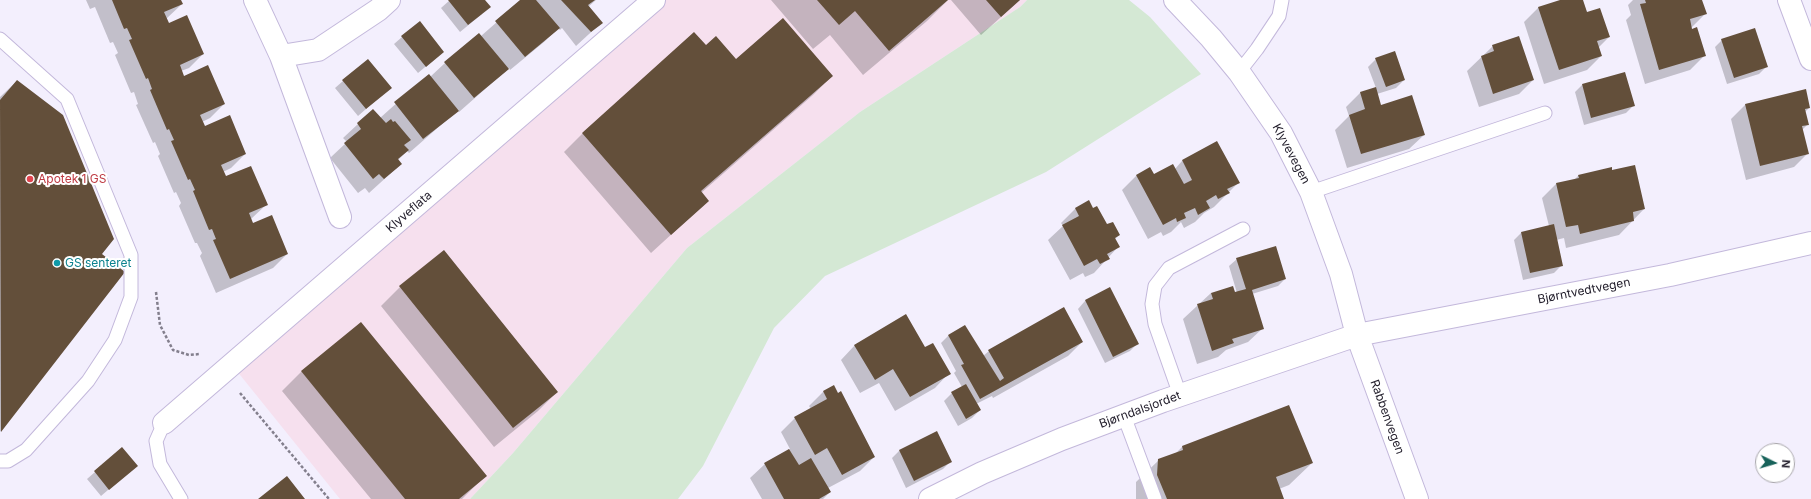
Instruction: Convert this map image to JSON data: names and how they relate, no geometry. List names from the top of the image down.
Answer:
{
  "streets": {
    "street": [
      "Klyvevegen",
      "Klyveflata",
      "Bjørntvedtvegen",
      "Bjørndalsjordet",
      "Rabbenvegen"
    ]
  },
  "crossings": [
    ["Klyvevegen", "Bjørntvedtvegen"],
    ["Klyvevegen", "Bjørndalsjordet"],
    ["Klyvevegen", "Rabbenvegen"],
    ["Bjørntvedtvegen", "Bjørndalsjordet"],
    ["Bjørntvedtvegen", "Rabbenvegen"],
    ["Bjørndalsjordet", "Rabbenvegen"]
  ],
  "places": ["Apotek 1 GS", "GS senteret"],
  "north": "right"
}
